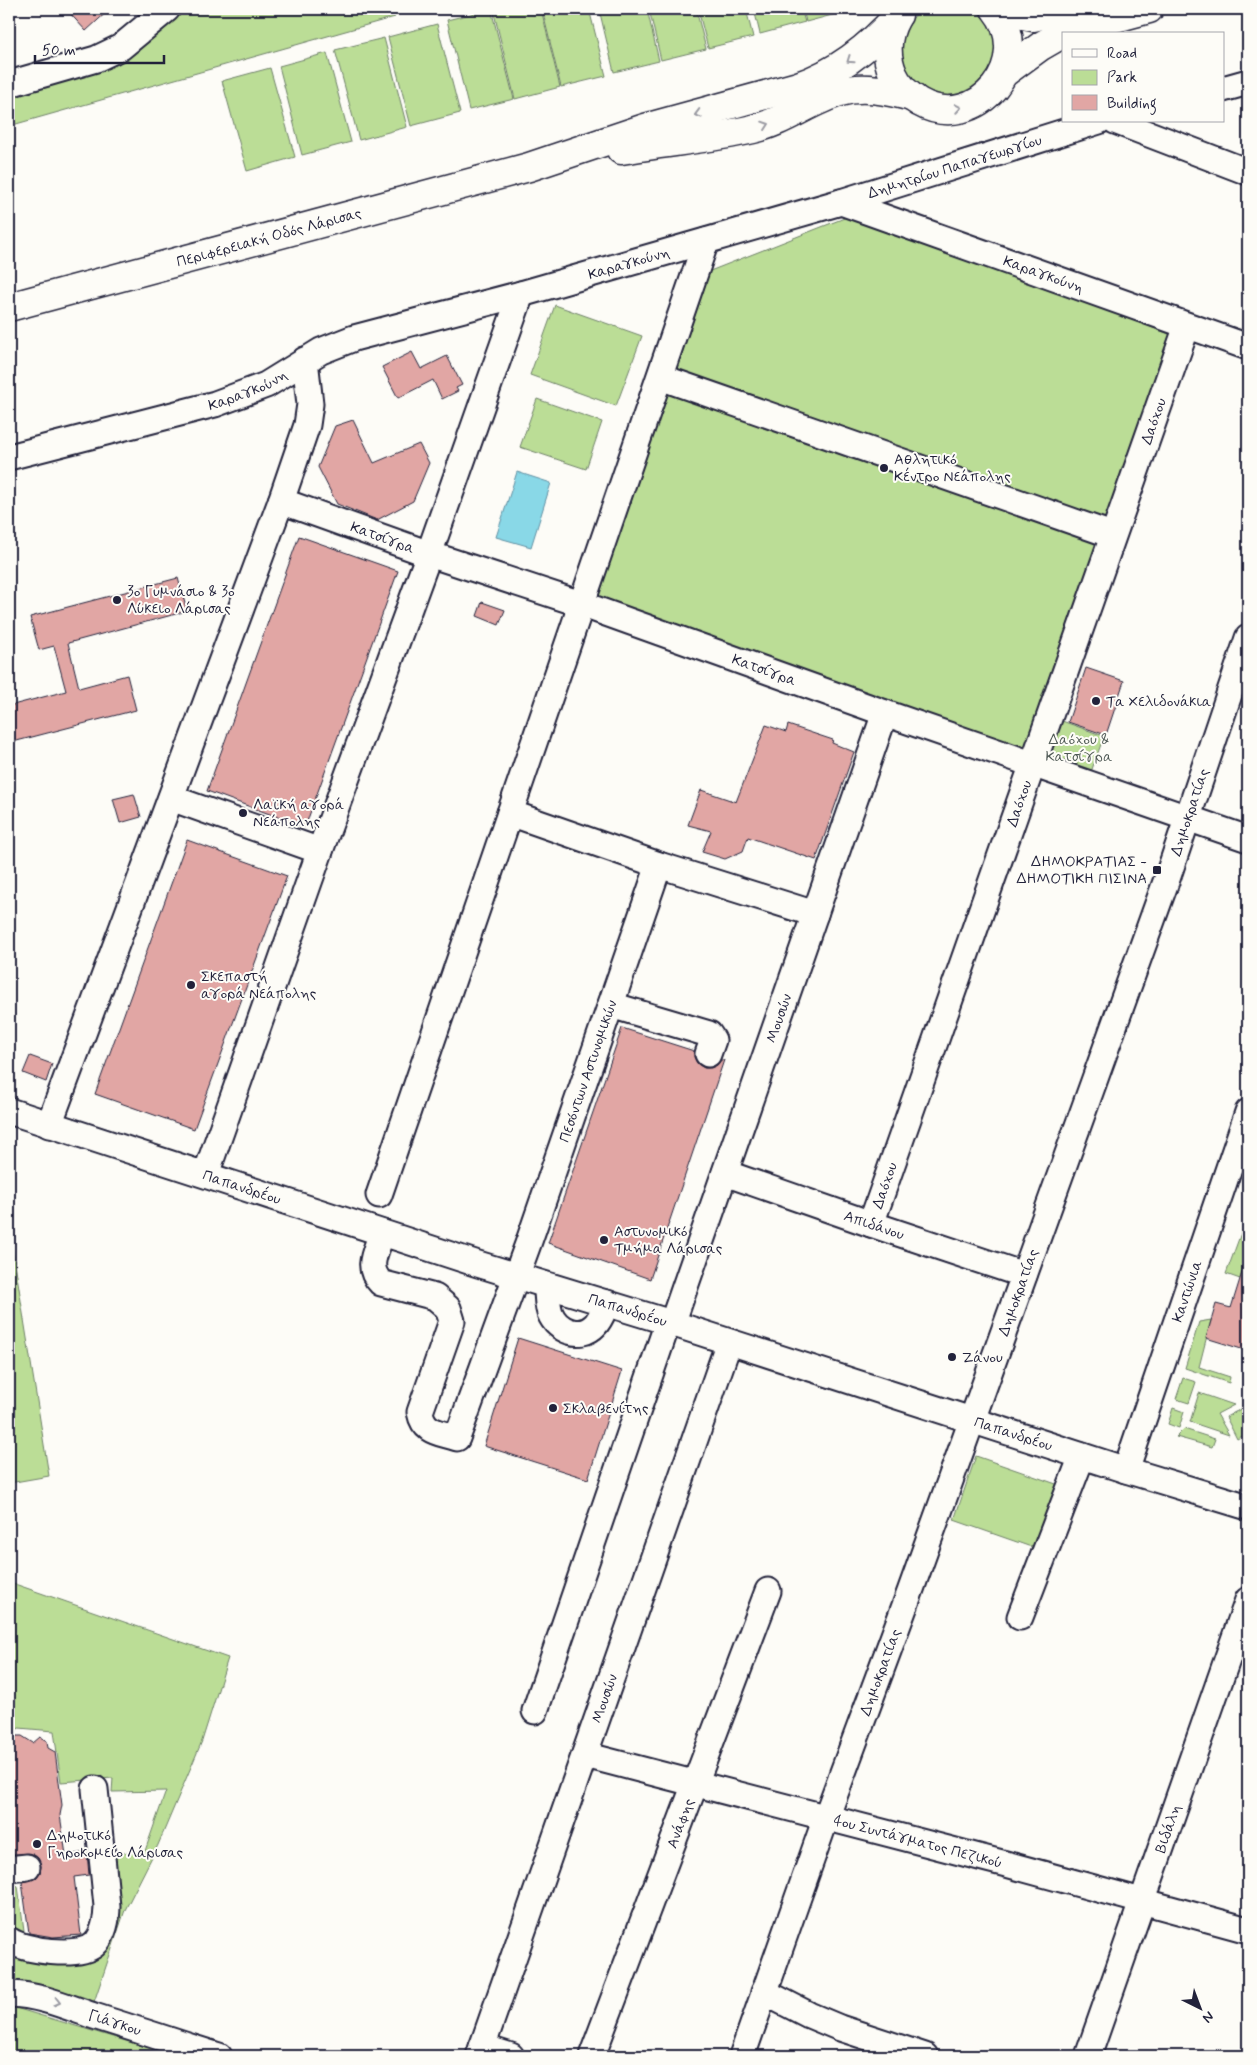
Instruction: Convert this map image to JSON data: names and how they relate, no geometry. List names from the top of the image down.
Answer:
{
  "streets": {
    "highway": ["Περιφερειακή Οδός Λάρισας"],
    "street": [
      "Δημητρίου Παπαγεωργίου",
      "Καραγκούνη",
      "Δαόχου",
      "Κατσίγρα",
      "Δημοκρατίας",
      "Μουσών",
      "Πεσόντων Αστυνομικών",
      "Παπανδρέου",
      "Απιδάνου",
      "Καντώνια",
      "Ανάφης",
      "Βιδάλη",
      "4ου Συντάγματος Πεζικού",
      "Γιάγκου"
    ]
  },
  "crossings": [
    ["Δημητρίου Παπαγεωργίου", "Καραγκούνη"],
    ["Καραγκούνη", "Δαόχου"],
    ["Δαόχου", "Κατσίγρα"],
    ["Δαόχου", "Απιδάνου"],
    ["Κατσίγρα", "Δημοκρατίας"],
    ["Κατσίγρα", "Μουσών"],
    ["Δημοκρατίας", "Παπανδρέου"],
    ["Δημοκρατίας", "Απιδάνου"],
    ["Δημοκρατίας", "4ου Συντάγματος Πεζικού"],
    ["Μουσών", "Παπανδρέου"],
    ["Μουσών", "Απιδάνου"],
    ["Μουσών", "4ου Συντάγματος Πεζικού"],
    ["Πεσόντων Αστυνομικών", "Παπανδρέου"],
    ["Παπανδρέου", "Καντώνια"],
    ["Ανάφης", "4ου Συντάγματος Πεζικού"],
    ["Βιδάλη", "4ου Συντάγματος Πεζικού"]
  ],
  "one_way": ["Γιάγκου"],
  "parks": ["Δαόχου & Κατσίγρα"],
  "places": {
    "other": [
      "Αθλητικό Κέντρο Νεάπολης",
      "3ο Γυμνάσιο & 3ο Λύκειο Λάρισας",
      "Τα Χελιδονάκια",
      "Λαϊκή αγορά Νεάπολης",
      "Σκεπαστή αγορά Νεάπολης",
      "Αστυνομικό Τμήμα Λάρισας",
      "Ζάνου",
      "Σκλαβενίτης",
      "Δημοτικό Γηροκομείο Λάρισας"
    ],
    "transit": ["ΔΗΜΟΚΡΑΤΙΑΣ - ΔΗΜΟΤΙΚΗ ΠΙΣΙΝΑ"]
  },
  "legend": ["Road", "Park", "Building"],
  "scale_bar": "50 m",
  "north": "bottom right"
}
